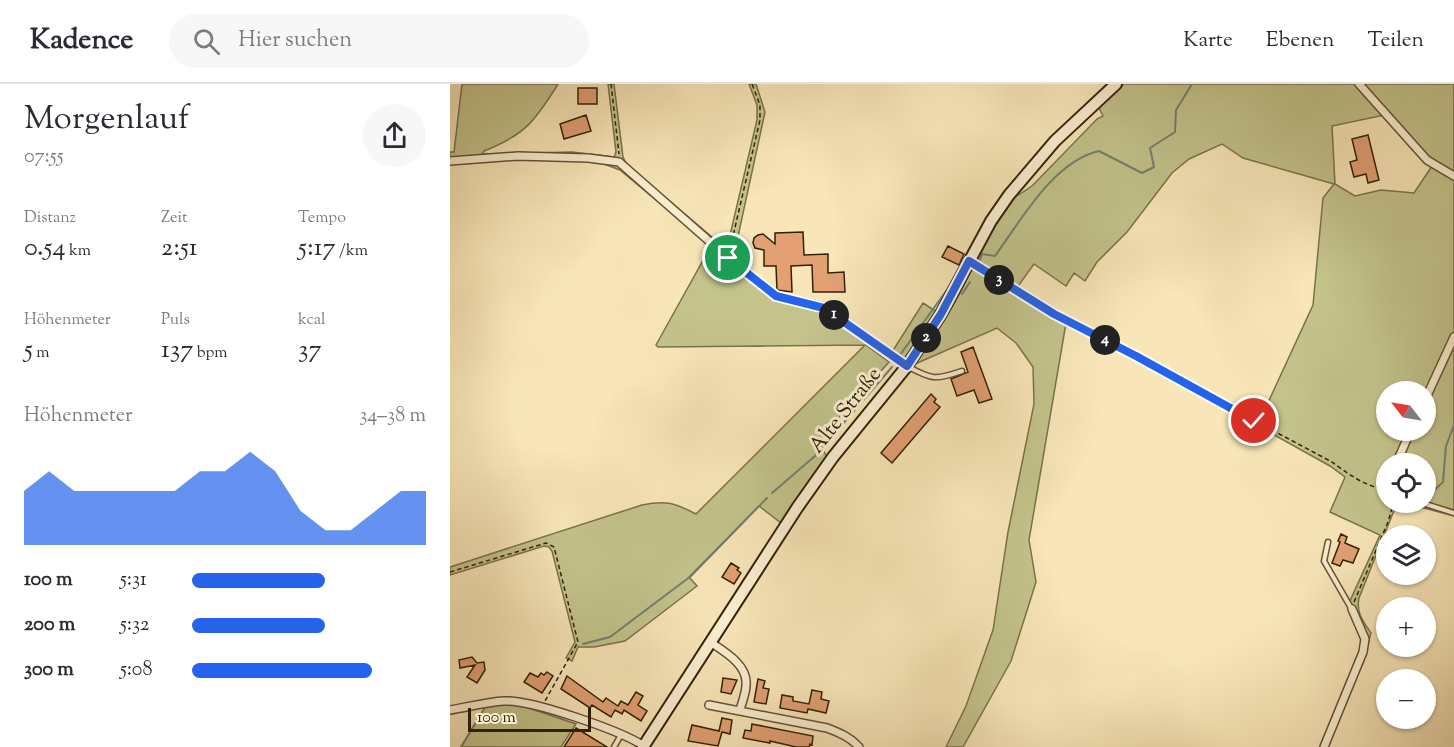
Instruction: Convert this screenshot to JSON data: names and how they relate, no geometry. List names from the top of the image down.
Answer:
{
  "streets": {
    "main road": ["Alte Straße"]
  },
  "scale_bar": "100 m",
  "north": "top left",
  "page": {
    "header": "Kadence",
    "search": "Hier suchen",
    "nav": ["Karte", "Ebenen", "Teilen"],
    "heading": ["Morgenlauf", "07:55"],
    "stats": [
      ["Distanz", "0.54 km"],
      ["Zeit", "2:51"],
      ["Tempo", "5:17 /km"],
      ["Höhenmeter", "5 m"],
      ["Puls", "137 bpm"],
      ["kcal", "37"]
    ],
    "pins": [
      "3",
      "1",
      "2",
      "4"
    ],
    "map_buttons": ["+", "−"],
    "chart": ["Höhenmeter", "34–38 m"],
    "list": [
      {
        "name": "100 m",
        "note": "5:31"
      },
      {
        "name": "200 m",
        "note": "5:32"
      },
      {
        "name": "300 m",
        "note": "5:08"
      }
    ],
    "scale": "100 m"
  }
}
